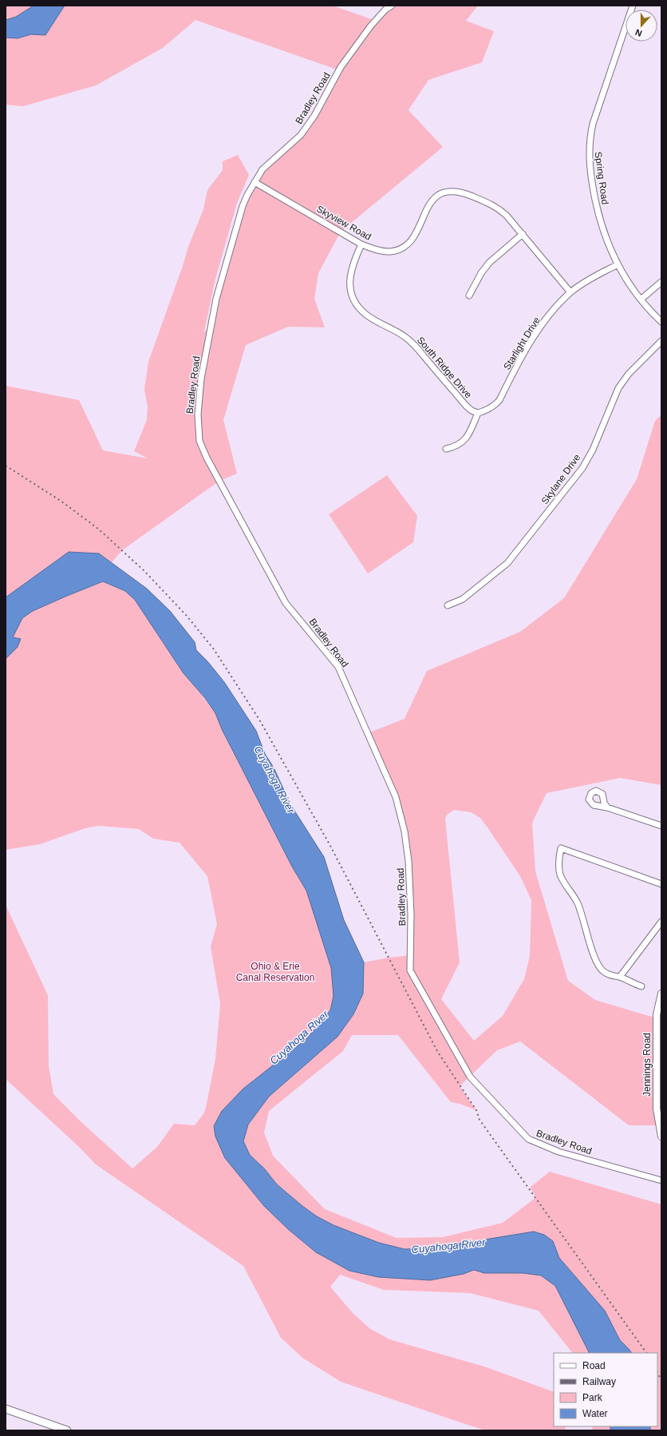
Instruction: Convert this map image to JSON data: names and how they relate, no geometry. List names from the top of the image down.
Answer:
{
  "streets": {
    "street": [
      "Bradley Road",
      "Spring Road",
      "Skyview Road",
      "Starlight Drive",
      "South Ridge Drive",
      "Skylane Drive",
      "Jennings Road"
    ]
  },
  "crossings": [
    ["Bradley Road", "Skyview Road"],
    ["Spring Road", "Starlight Drive"],
    ["Skyview Road", "Starlight Drive"],
    ["Skyview Road", "South Ridge Drive"],
    ["Starlight Drive", "South Ridge Drive"]
  ],
  "water": ["Cuyahoga River"],
  "parks": ["Ohio & Erie Canal Reservation"],
  "legend": [
    "Road",
    "Railway",
    "Park",
    "Water"
  ],
  "north": "bottom"
}
